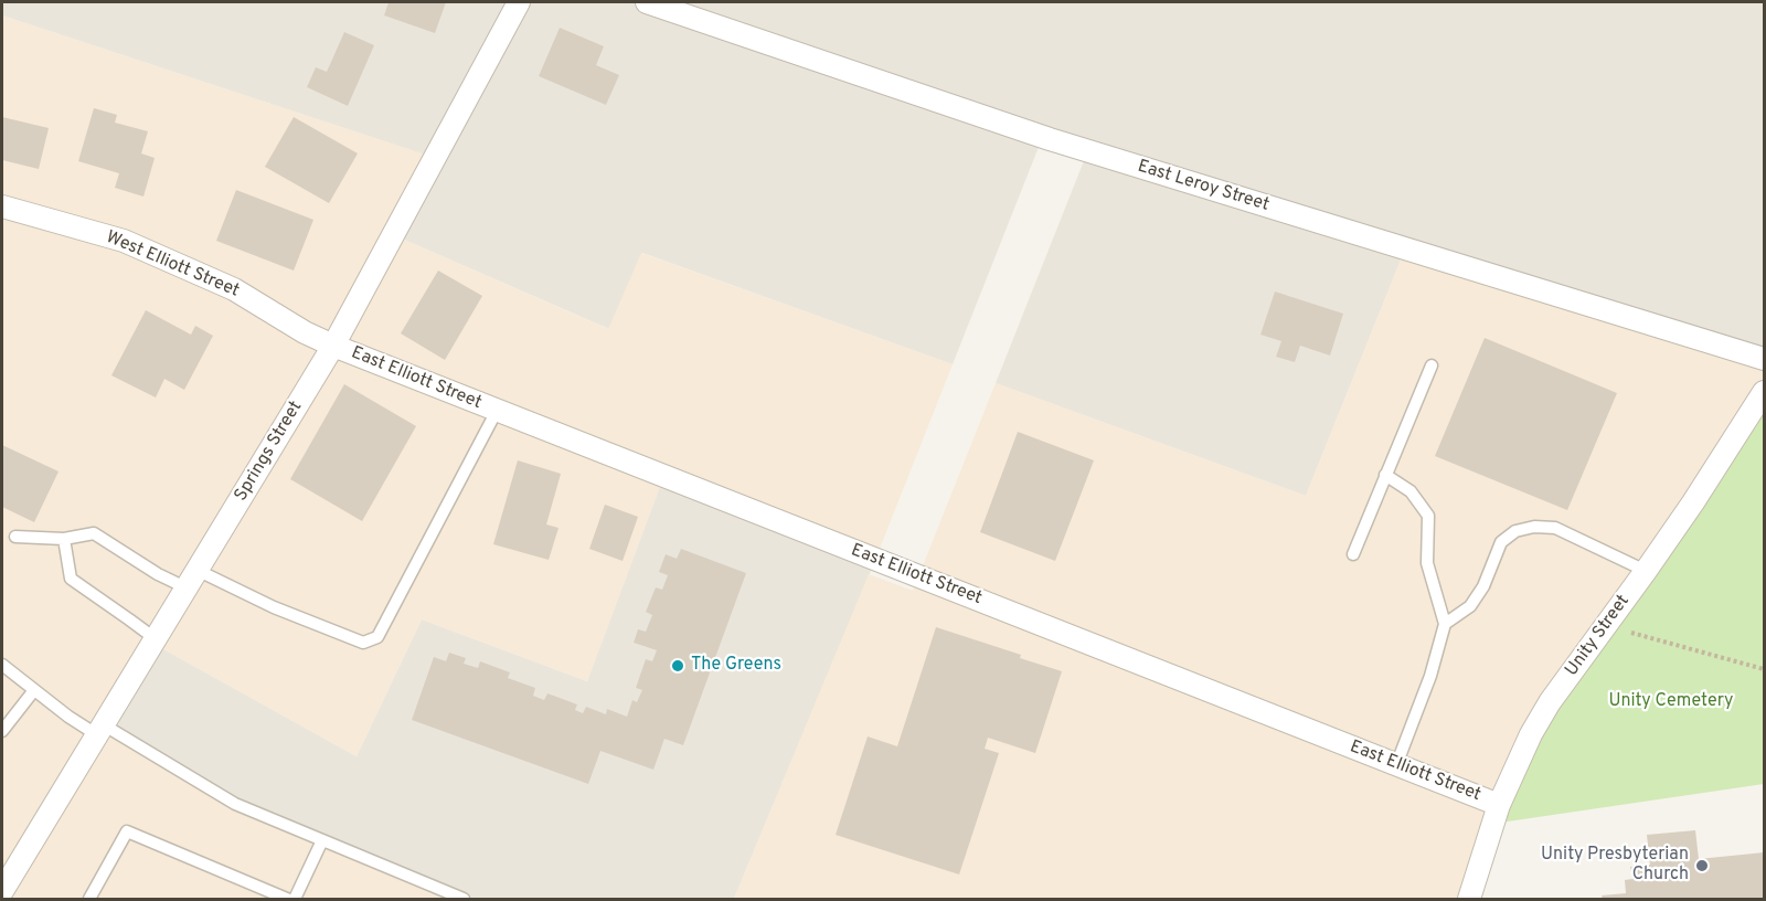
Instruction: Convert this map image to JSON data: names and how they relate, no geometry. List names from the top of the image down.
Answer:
{
  "streets": {
    "street": [
      "East Leroy Street",
      "West Elliott Street",
      "East Elliott Street",
      "Springs Street",
      "Unity Street"
    ]
  },
  "crossings": [
    ["West Elliott Street", "East Elliott Street"],
    ["West Elliott Street", "Springs Street"],
    ["East Elliott Street", "Springs Street"],
    ["East Elliott Street", "Unity Street"]
  ],
  "parks": ["Unity Cemetery"],
  "places": ["The Greens", "Unity Presbyterian Church"]
}
